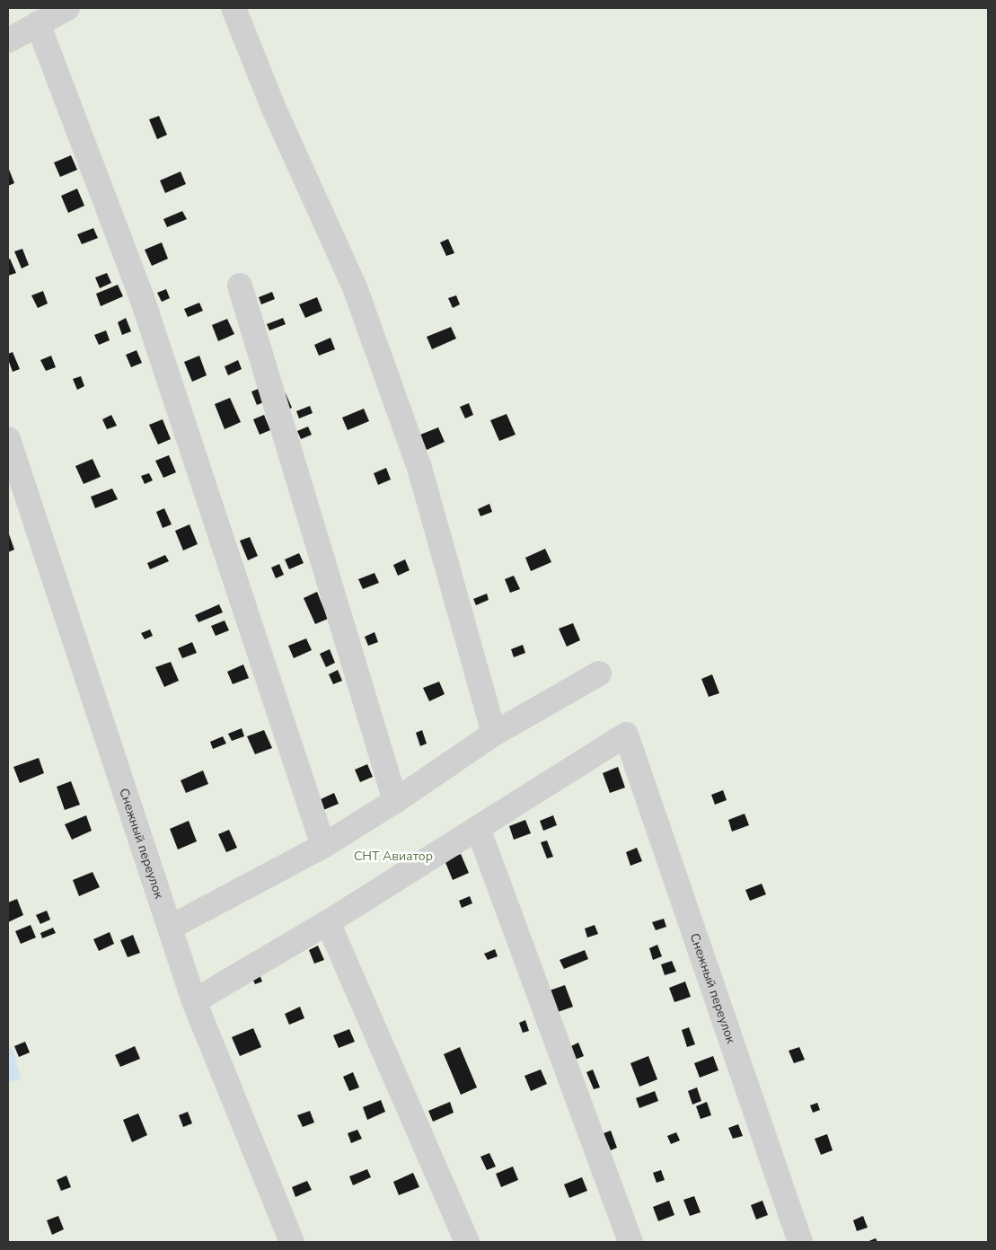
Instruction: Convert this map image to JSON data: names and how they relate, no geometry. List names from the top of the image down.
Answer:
{
  "streets": {
    "street": ["Снежный переулок"]
  },
  "parks": ["СНТ Авиатор"]
}
